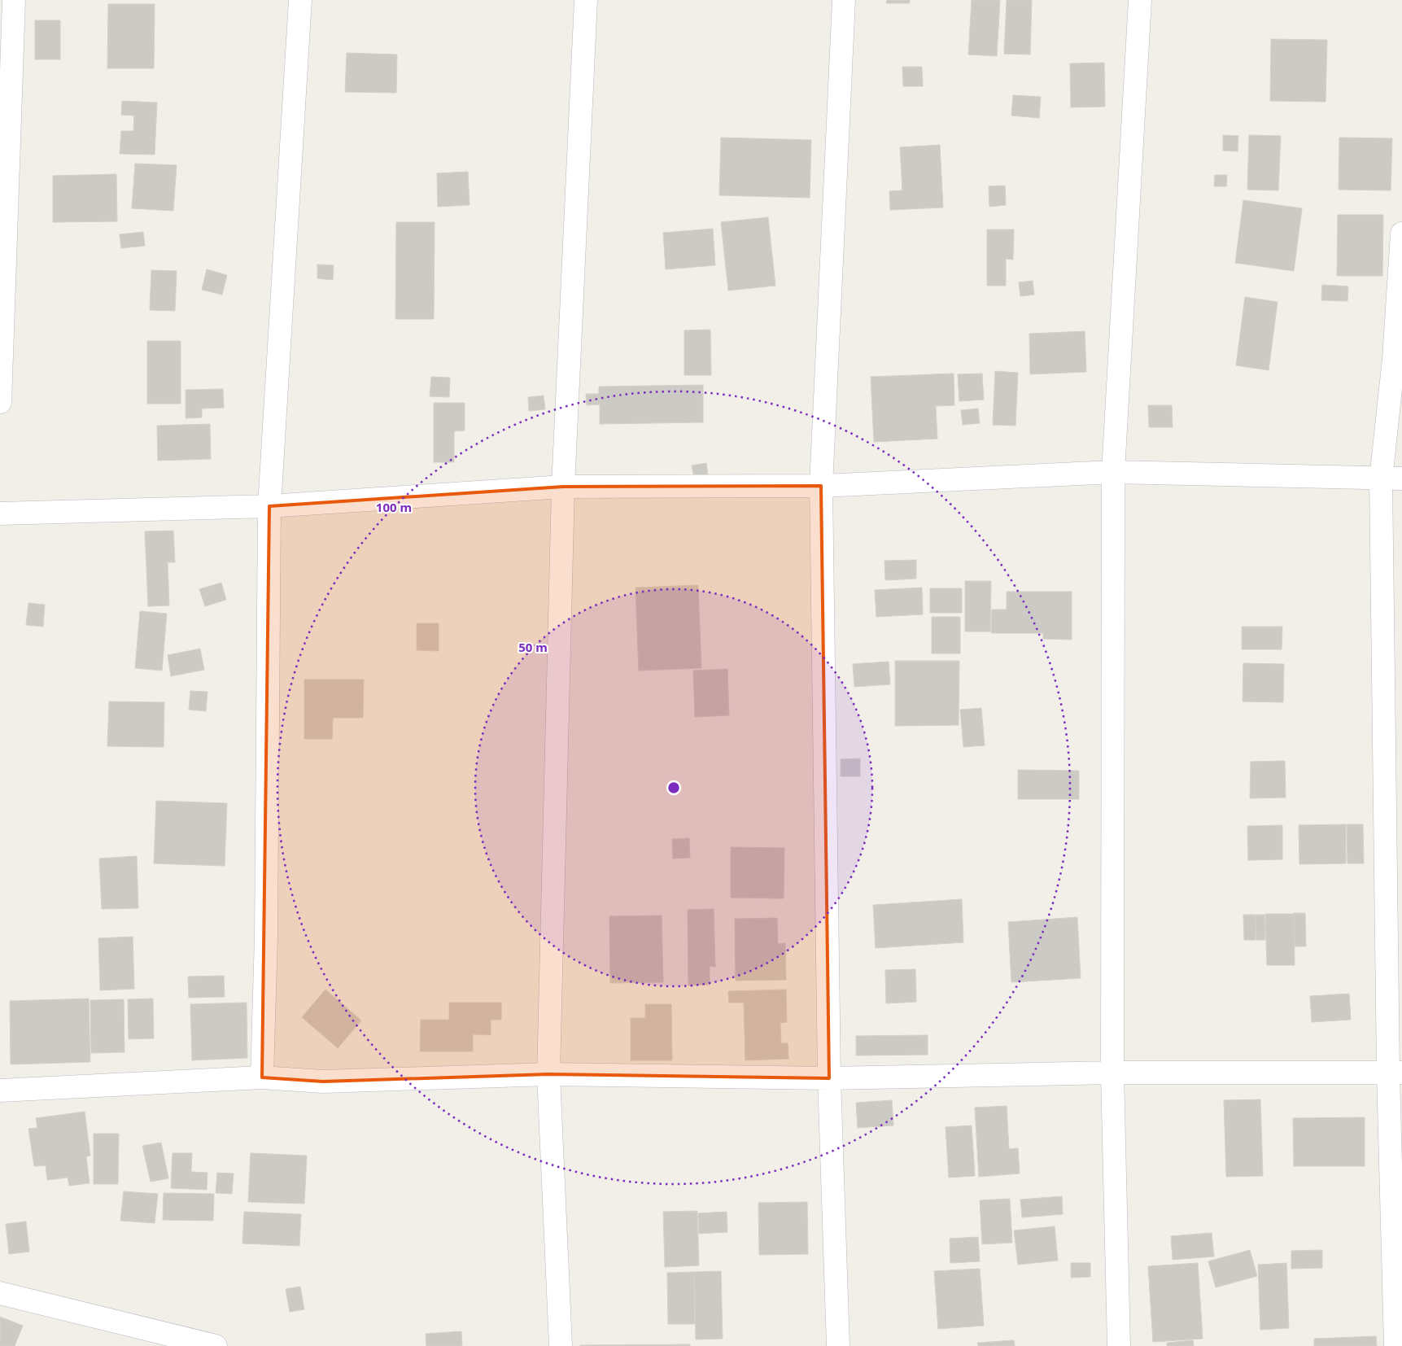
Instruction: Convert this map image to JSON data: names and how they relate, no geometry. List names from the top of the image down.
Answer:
{
  "rings": ["100 m", "50 m"]
}
